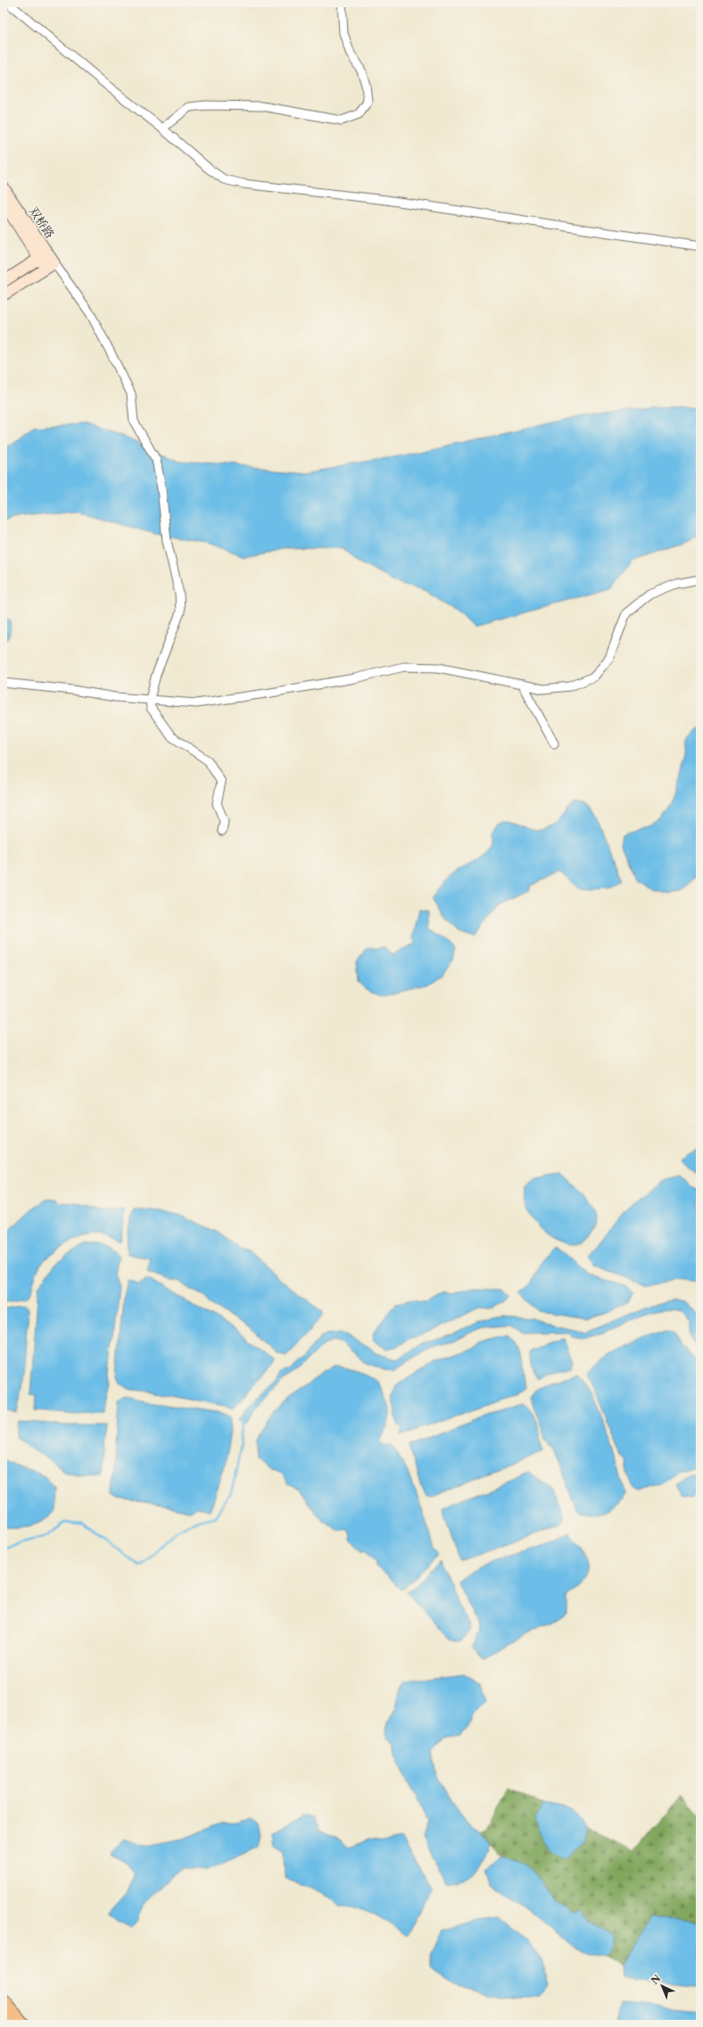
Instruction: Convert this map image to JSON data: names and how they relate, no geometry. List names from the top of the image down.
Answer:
{
  "streets": {
    "street": ["双桥路"]
  },
  "north": "top left"
}
